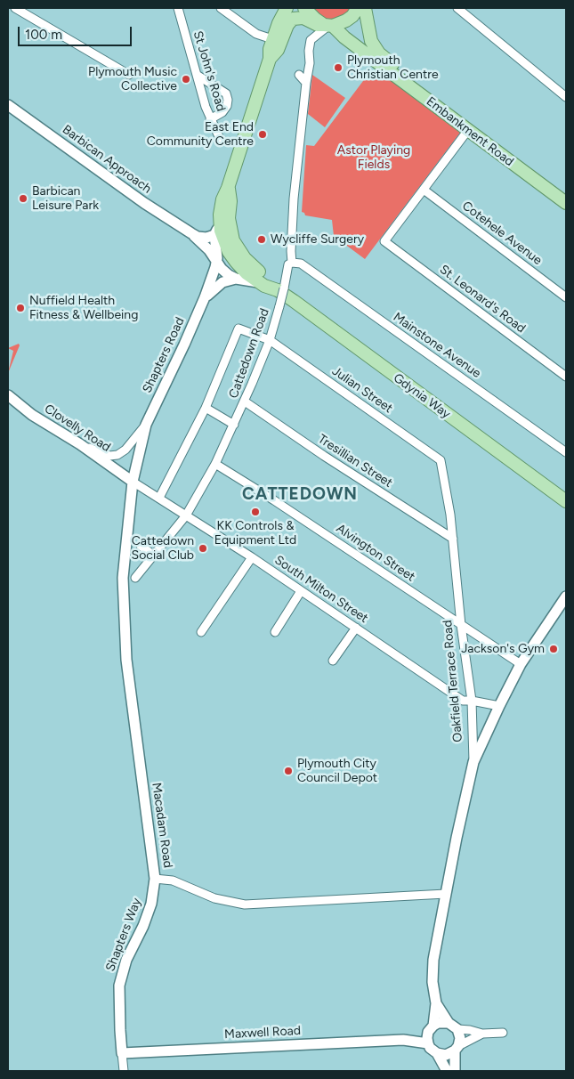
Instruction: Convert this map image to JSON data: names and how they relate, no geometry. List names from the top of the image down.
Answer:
{
  "streets": {
    "main road": ["Embankment Road", "Gdynia Way"],
    "street": [
      "St John's Road",
      "Barbican Approach",
      "Cotehele Avenue",
      "St. Leonard's Road",
      "Mainstone Avenue",
      "Cattedown Road",
      "Shapters Road",
      "Julian Street",
      "Clovelly Road",
      "Tresillian Street",
      "Alvington Street",
      "South Milton Street",
      "Oakfield Terrace Road",
      "Macadam Road",
      "Shapters Way",
      "Maxwell Road"
    ]
  },
  "crossings": [
    ["Embankment Road", "Cattedown Road"],
    ["Embankment Road", "Gdynia Way"],
    ["Barbican Approach", "Shapters Road"],
    ["Cotehele Avenue", "St. Leonard's Road"],
    ["Mainstone Avenue", "Cattedown Road"],
    ["Cattedown Road", "Julian Street"],
    ["Cattedown Road", "Gdynia Way"],
    ["Cattedown Road", "Tresillian Street"],
    ["Cattedown Road", "Alvington Street"],
    ["Cattedown Road", "South Milton Street"],
    ["Shapters Road", "Clovelly Road"],
    ["Shapters Road", "South Milton Street"],
    ["Shapters Road", "Macadam Road"],
    ["Julian Street", "Oakfield Terrace Road"],
    ["Clovelly Road", "South Milton Street"],
    ["Clovelly Road", "Macadam Road"],
    ["Tresillian Street", "Oakfield Terrace Road"],
    ["Alvington Street", "Oakfield Terrace Road"],
    ["South Milton Street", "Oakfield Terrace Road"],
    ["South Milton Street", "Macadam Road"],
    ["Oakfield Terrace Road", "Macadam Road"],
    ["Oakfield Terrace Road", "Maxwell Road"],
    ["Macadam Road", "Shapters Way"],
    ["Shapters Way", "Maxwell Road"]
  ],
  "districts": ["CATTEDOWN"],
  "parks": ["Astor Playing Fields"],
  "places": [
    "Plymouth Christian Centre",
    "Plymouth Music Collective",
    "East End Community Centre",
    "Barbican Leisure Park",
    "Wycliffe Surgery",
    "Nuffield Health Fitness & Wellbeing",
    "KK Controls & Equipment Ltd",
    "Cattedown Social Club",
    "Jackson's Gym",
    "Plymouth City Council Depot"
  ],
  "scale_bar": "100 m"
}
